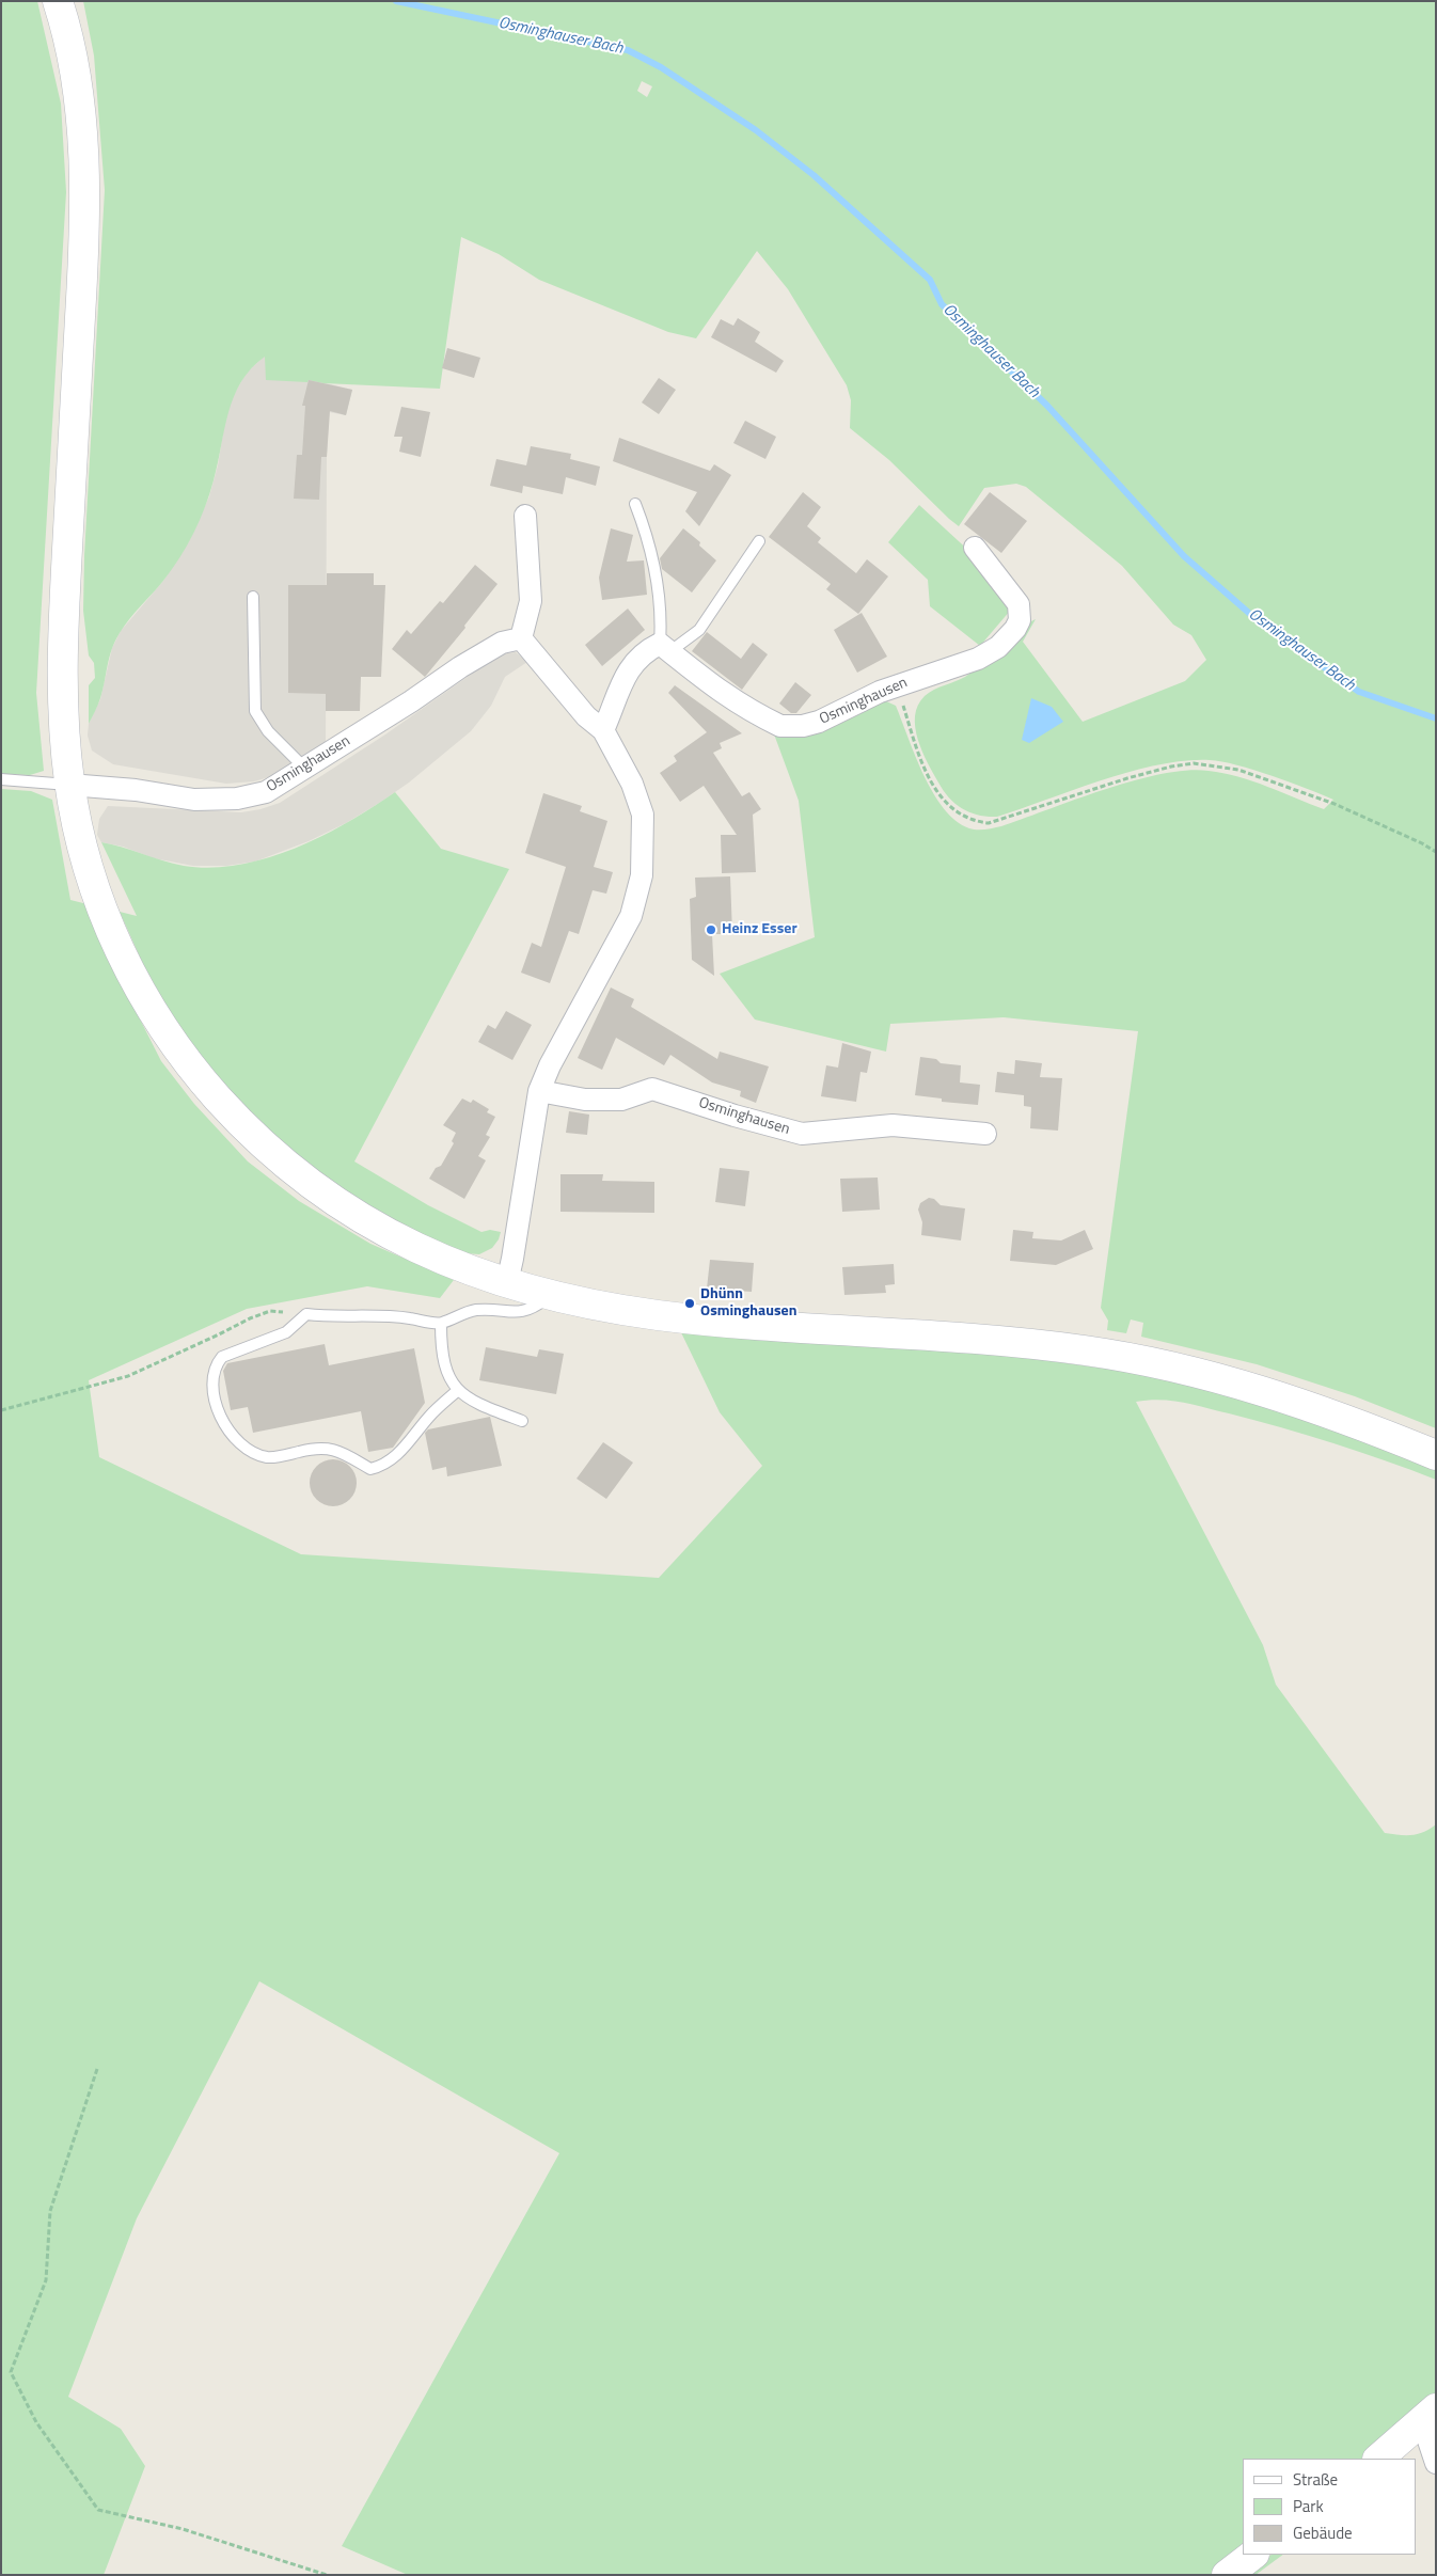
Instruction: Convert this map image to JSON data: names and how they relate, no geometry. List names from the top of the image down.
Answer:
{
  "streets": {
    "street": ["Osminghausen"]
  },
  "water": ["Osminghauser Bach"],
  "places": ["Heinz Esser", "Dhünn Osminghausen"],
  "legend": ["Straße", "Park", "Gebäude"]
}
